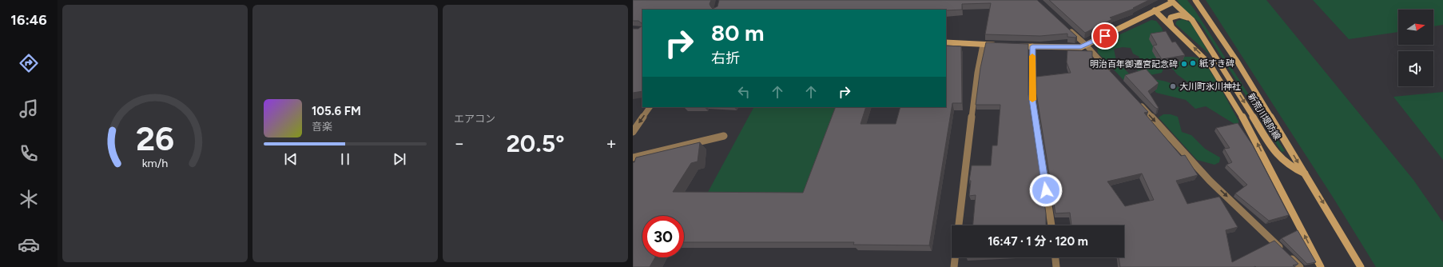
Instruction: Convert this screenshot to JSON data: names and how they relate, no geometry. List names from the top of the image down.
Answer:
{
  "streets": {
    "street": ["新荒川堤防線"]
  },
  "places": ["紙すき碑", "明治百年御遷宮記念碑", "大川町氷川神社"],
  "north": "right",
  "page": {
    "tabs": "16:46",
    "tile": "エアコン",
    "turn": ["80 m", "右折"],
    "song": ["105.6 FM", "音楽"],
    "heat": ["−", "20.5°", "+"],
    "limit": "30",
    "trip": "16:47 · 1 分 · 120 m",
    "gauge": ["26", "km/h"]
  }
}
